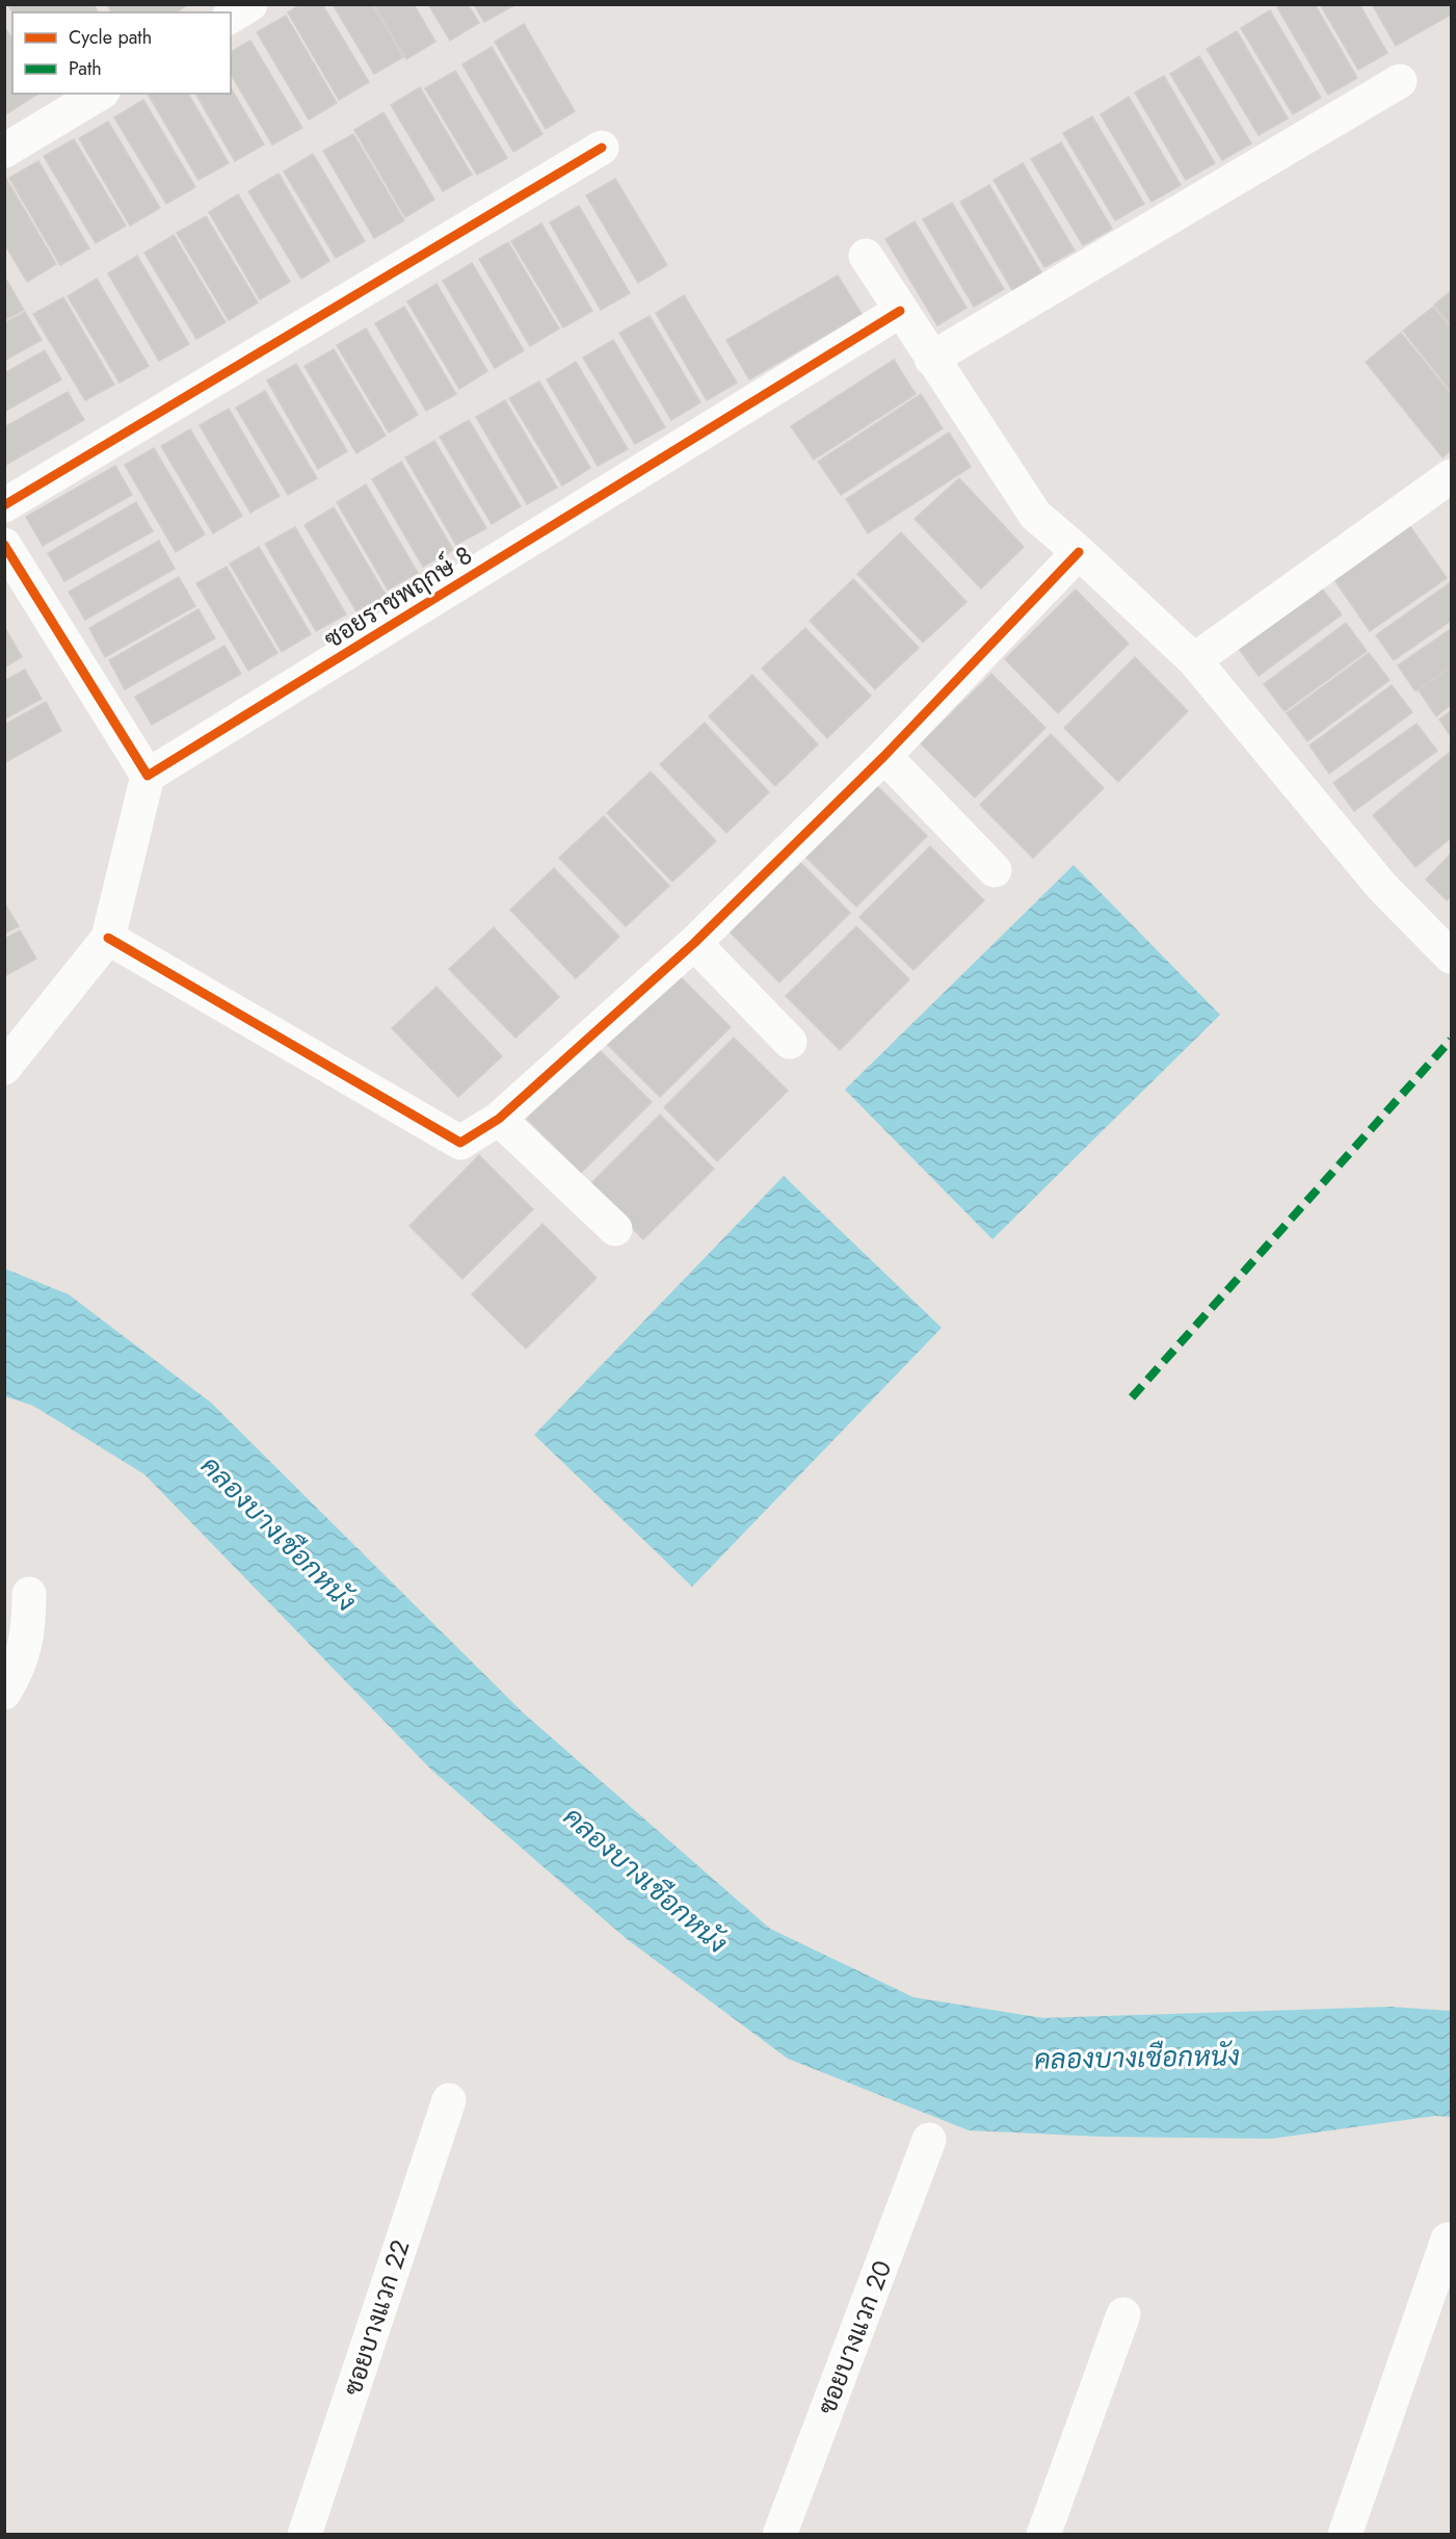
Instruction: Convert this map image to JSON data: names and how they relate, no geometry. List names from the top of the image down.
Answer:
{
  "streets": {
    "street": ["ซอยราชพฤกษ์ 8", "ซอยบางแวก 22", "ซอยบางแวก 20"]
  },
  "water": ["คลองบางเชือกหนัง"],
  "legend": ["Cycle path", "Path"]
}
